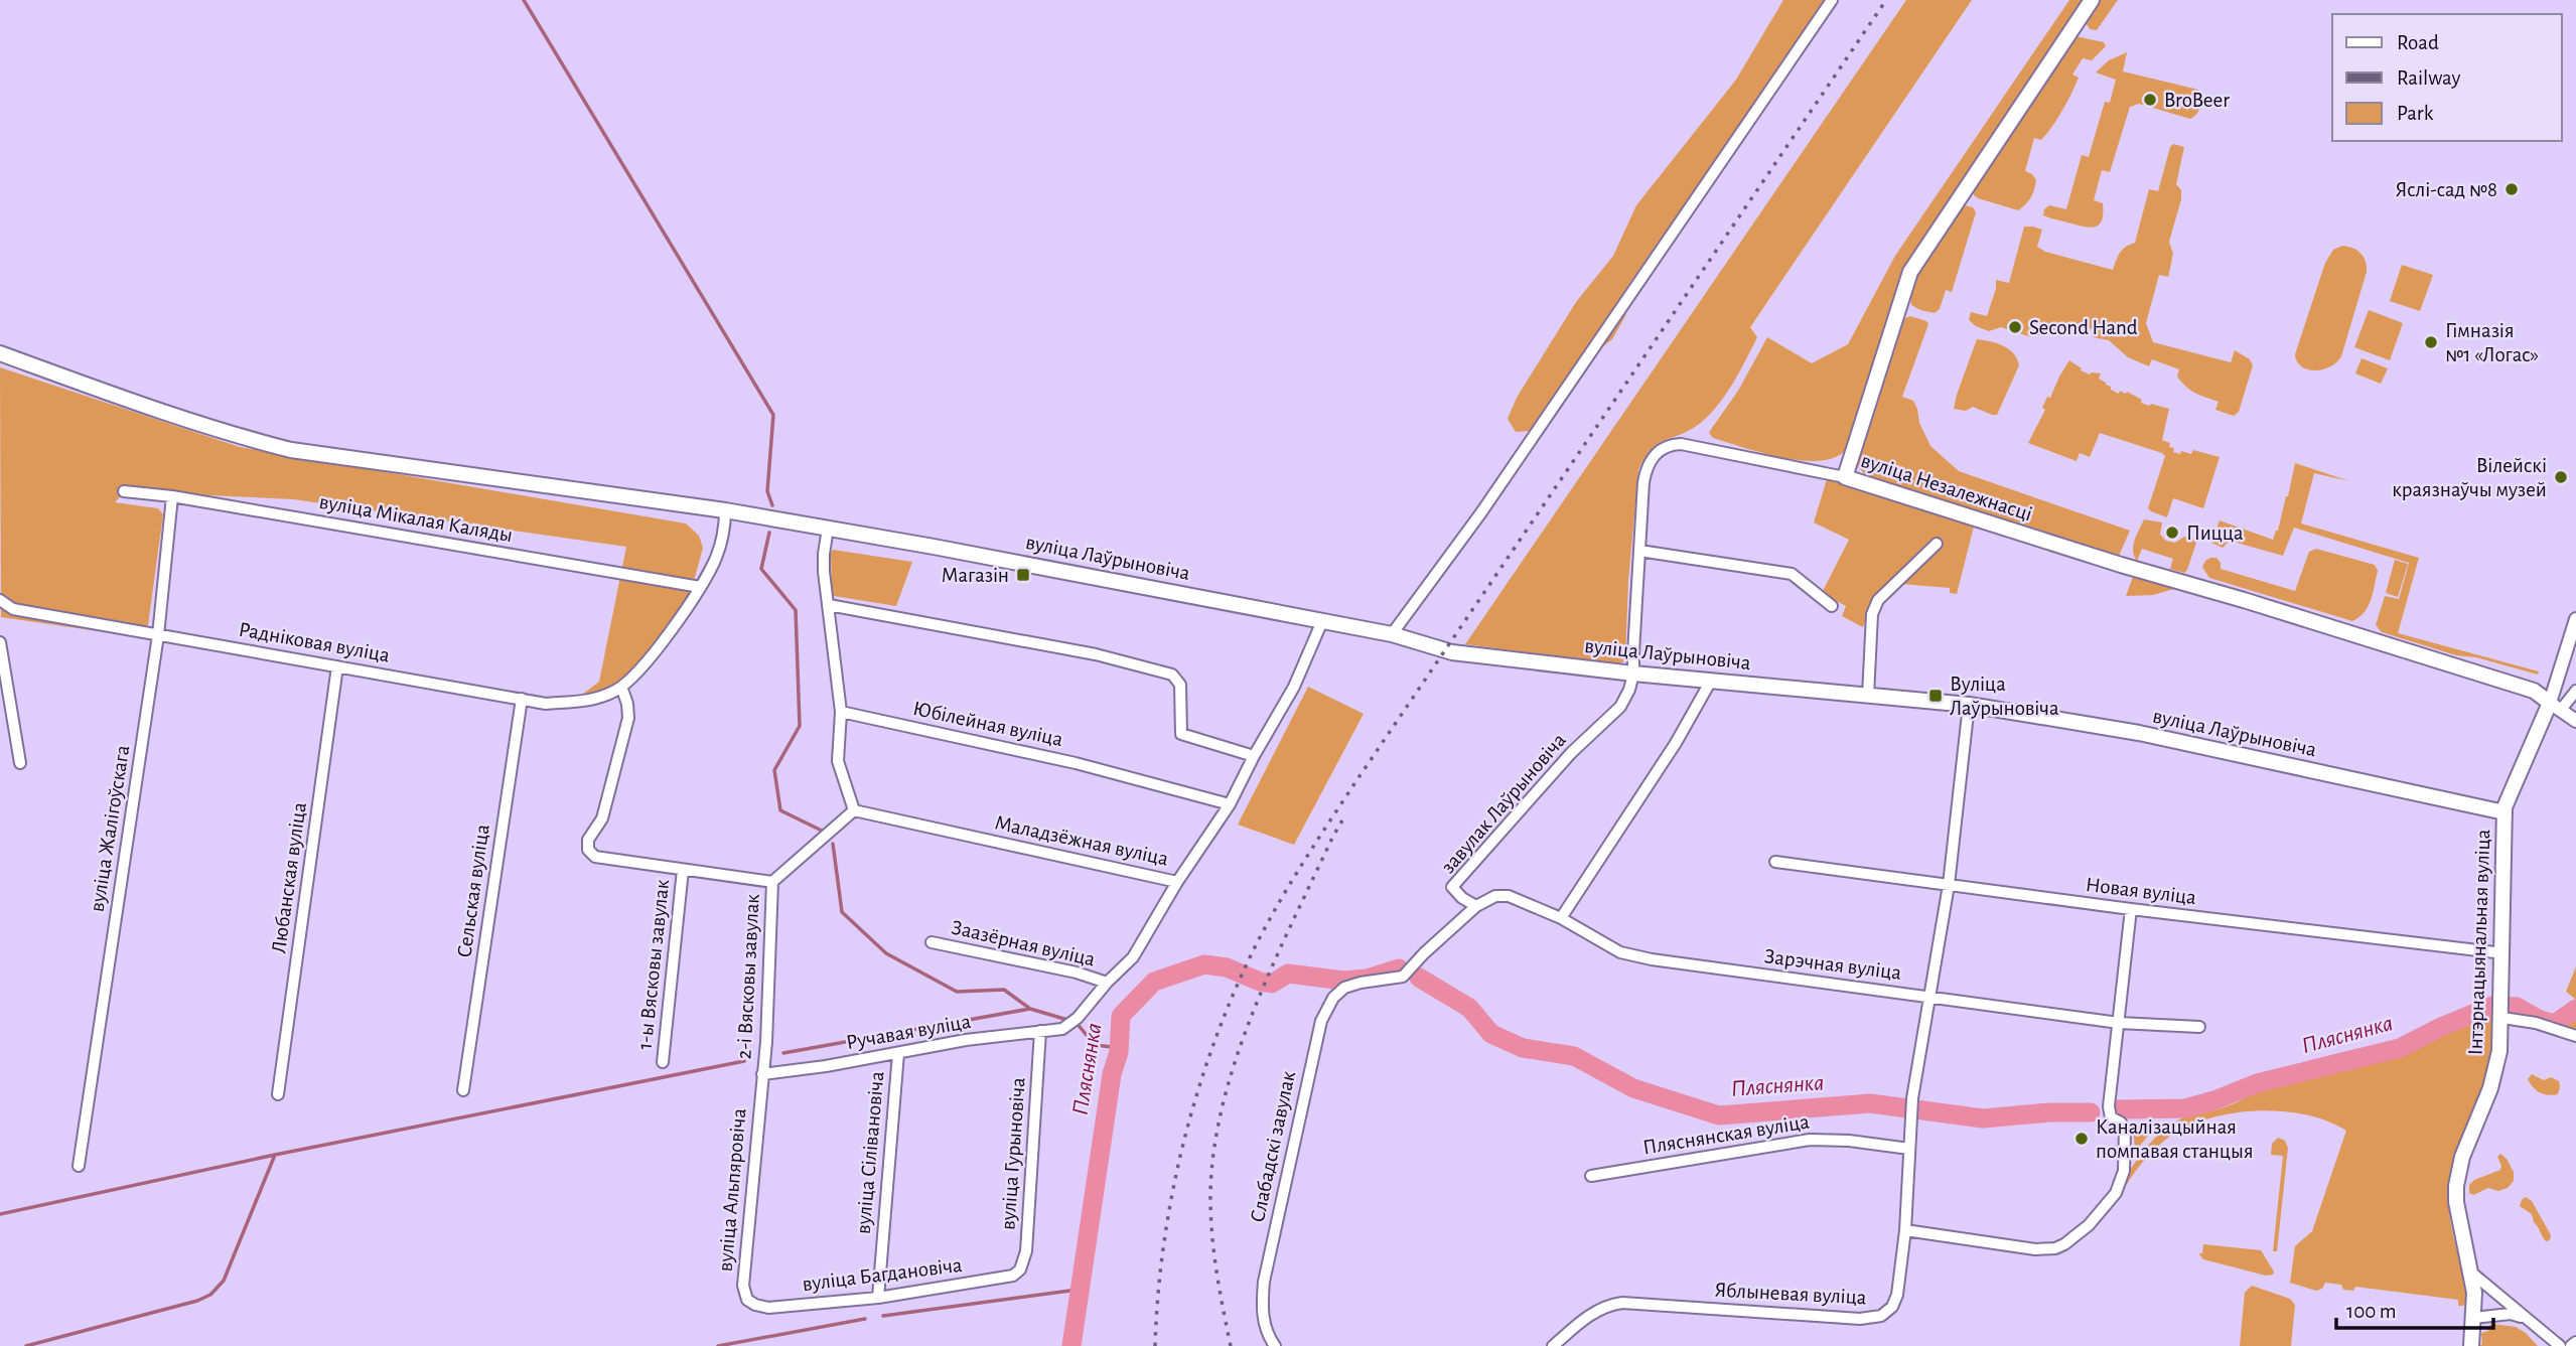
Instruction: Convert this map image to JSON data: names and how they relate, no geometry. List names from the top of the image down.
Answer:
{
  "streets": {
    "main road": ["вуліца Незалежнасці", "вуліца Лаўрыновіча", "Інтэрнацыянальная вуліца"],
    "street": [
      "вуліца Мікалая Каляды",
      "Радніковая вуліца",
      "Юбілейная вуліца",
      "завулак Лаўрыновіча",
      "вуліца Жалігоўскага",
      "Маладзёжная вуліца",
      "Любанская вуліца",
      "Сельская вуліца",
      "Новая вуліца",
      "Заазёрная вуліца",
      "1-ы Вясковы завулак",
      "Зарэчная вуліца",
      "2-і Вясковы завулак",
      "Ручавая вуліца",
      "Пляснянская вуліца",
      "Слабадскі завулак",
      "вуліца Сілівановіча",
      "вуліца Гурыновіча",
      "вуліца Альпяровіча",
      "вуліца Багдановіча",
      "Яблыневая вуліца"
    ]
  },
  "crossings": [
    ["вуліца Мікалая Каляды", "вуліца Жалігоўскага"],
    ["вуліца Лаўрыновіча", "завулак Лаўрыновіча"],
    ["вуліца Лаўрыновіча", "Інтэрнацыянальная вуліца"],
    ["вуліца Лаўрыновіча", "Яблыневая вуліца"],
    ["Радніковая вуліца", "вуліца Жалігоўскага"],
    ["Радніковая вуліца", "Любанская вуліца"],
    ["Радніковая вуліца", "Сельская вуліца"],
    ["завулак Лаўрыновіча", "Зарэчная вуліца"],
    ["завулак Лаўрыновіча", "Слабадскі завулак"],
    ["Маладзёжная вуліца", "Заазёрная вуліца"],
    ["Маладзёжная вуліца", "Ручавая вуліца"],
    ["Новая вуліца", "Інтэрнацыянальная вуліца"],
    ["Новая вуліца", "Яблыневая вуліца"],
    ["Зарэчная вуліца", "Слабадскі завулак"],
    ["Зарэчная вуліца", "Яблыневая вуліца"],
    ["2-і Вясковы завулак", "Ручавая вуліца"],
    ["2-і Вясковы завулак", "вуліца Альпяровіча"],
    ["Ручавая вуліца", "вуліца Сілівановіча"],
    ["Ручавая вуліца", "вуліца Гурыновіча"],
    ["Ручавая вуліца", "вуліца Альпяровіча"],
    ["Пляснянская вуліца", "Яблыневая вуліца"],
    ["вуліца Сілівановіча", "вуліца Багдановіча"],
    ["вуліца Гурыновіча", "вуліца Багдановіча"],
    ["вуліца Альпяровіча", "вуліца Багдановіча"]
  ],
  "water": ["Пляснянка"],
  "places": {
    "other": [
      "BroBeer",
      "Яслі-сад №8",
      "Second Hand",
      "Гімназія №1 «Логас»",
      "Вілейскі краязнаўчы музей",
      "Пицца",
      "Каналізацыйная помпавая станцыя"
    ],
    "transit": ["Магазін", "Вуліца Лаўрыновіча"]
  },
  "legend": ["Road", "Railway", "Park"],
  "scale_bar": "100 m"
}
